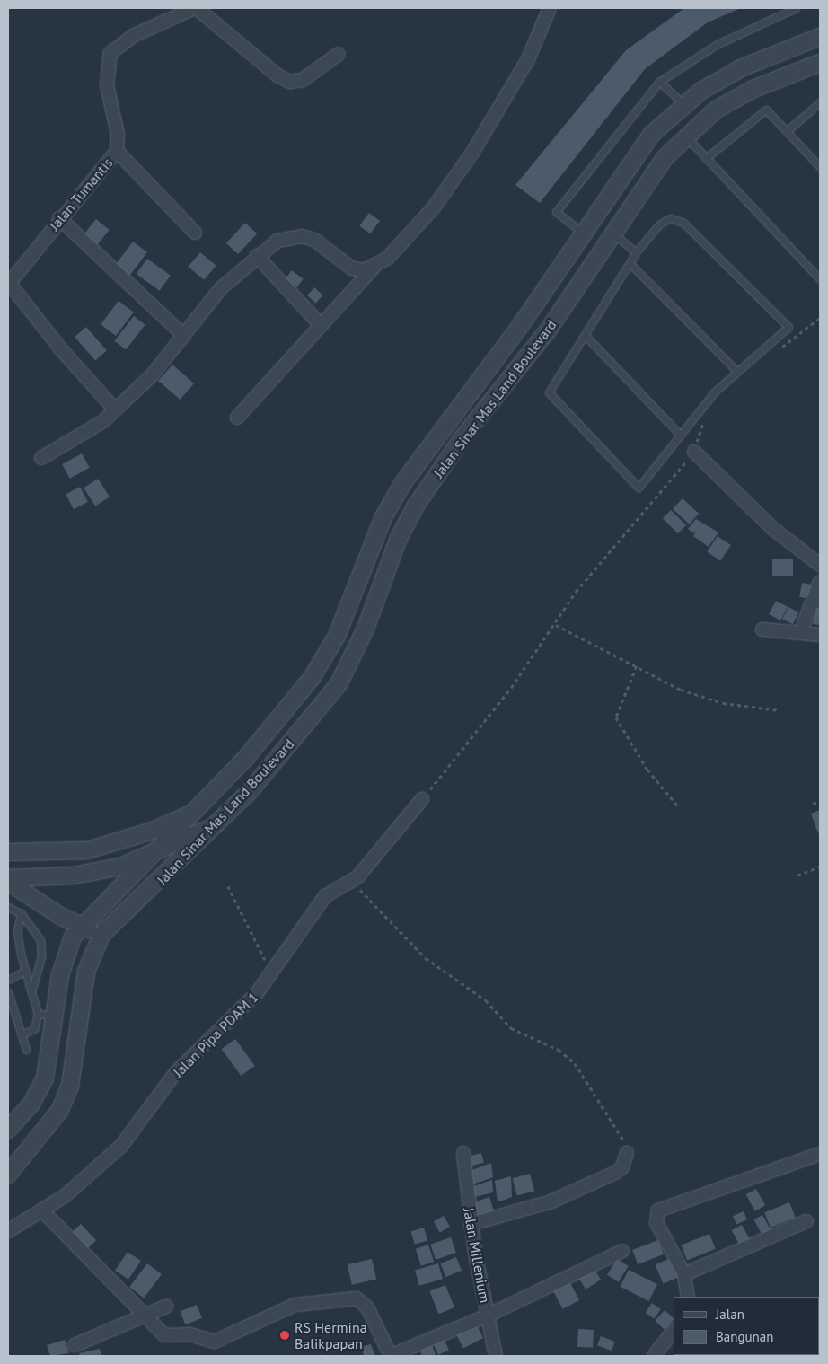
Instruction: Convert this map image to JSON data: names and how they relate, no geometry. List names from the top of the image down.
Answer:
{
  "streets": {
    "street": [
      "Jalan Tumantis",
      "Jalan Sinar Mas Land Boulevard",
      "Jalan Pipa PDAM 1",
      "Jalan Millenium"
    ]
  },
  "places": ["RS Hermina Balikpapan"],
  "legend": ["Jalan", "Bangunan"]
}
